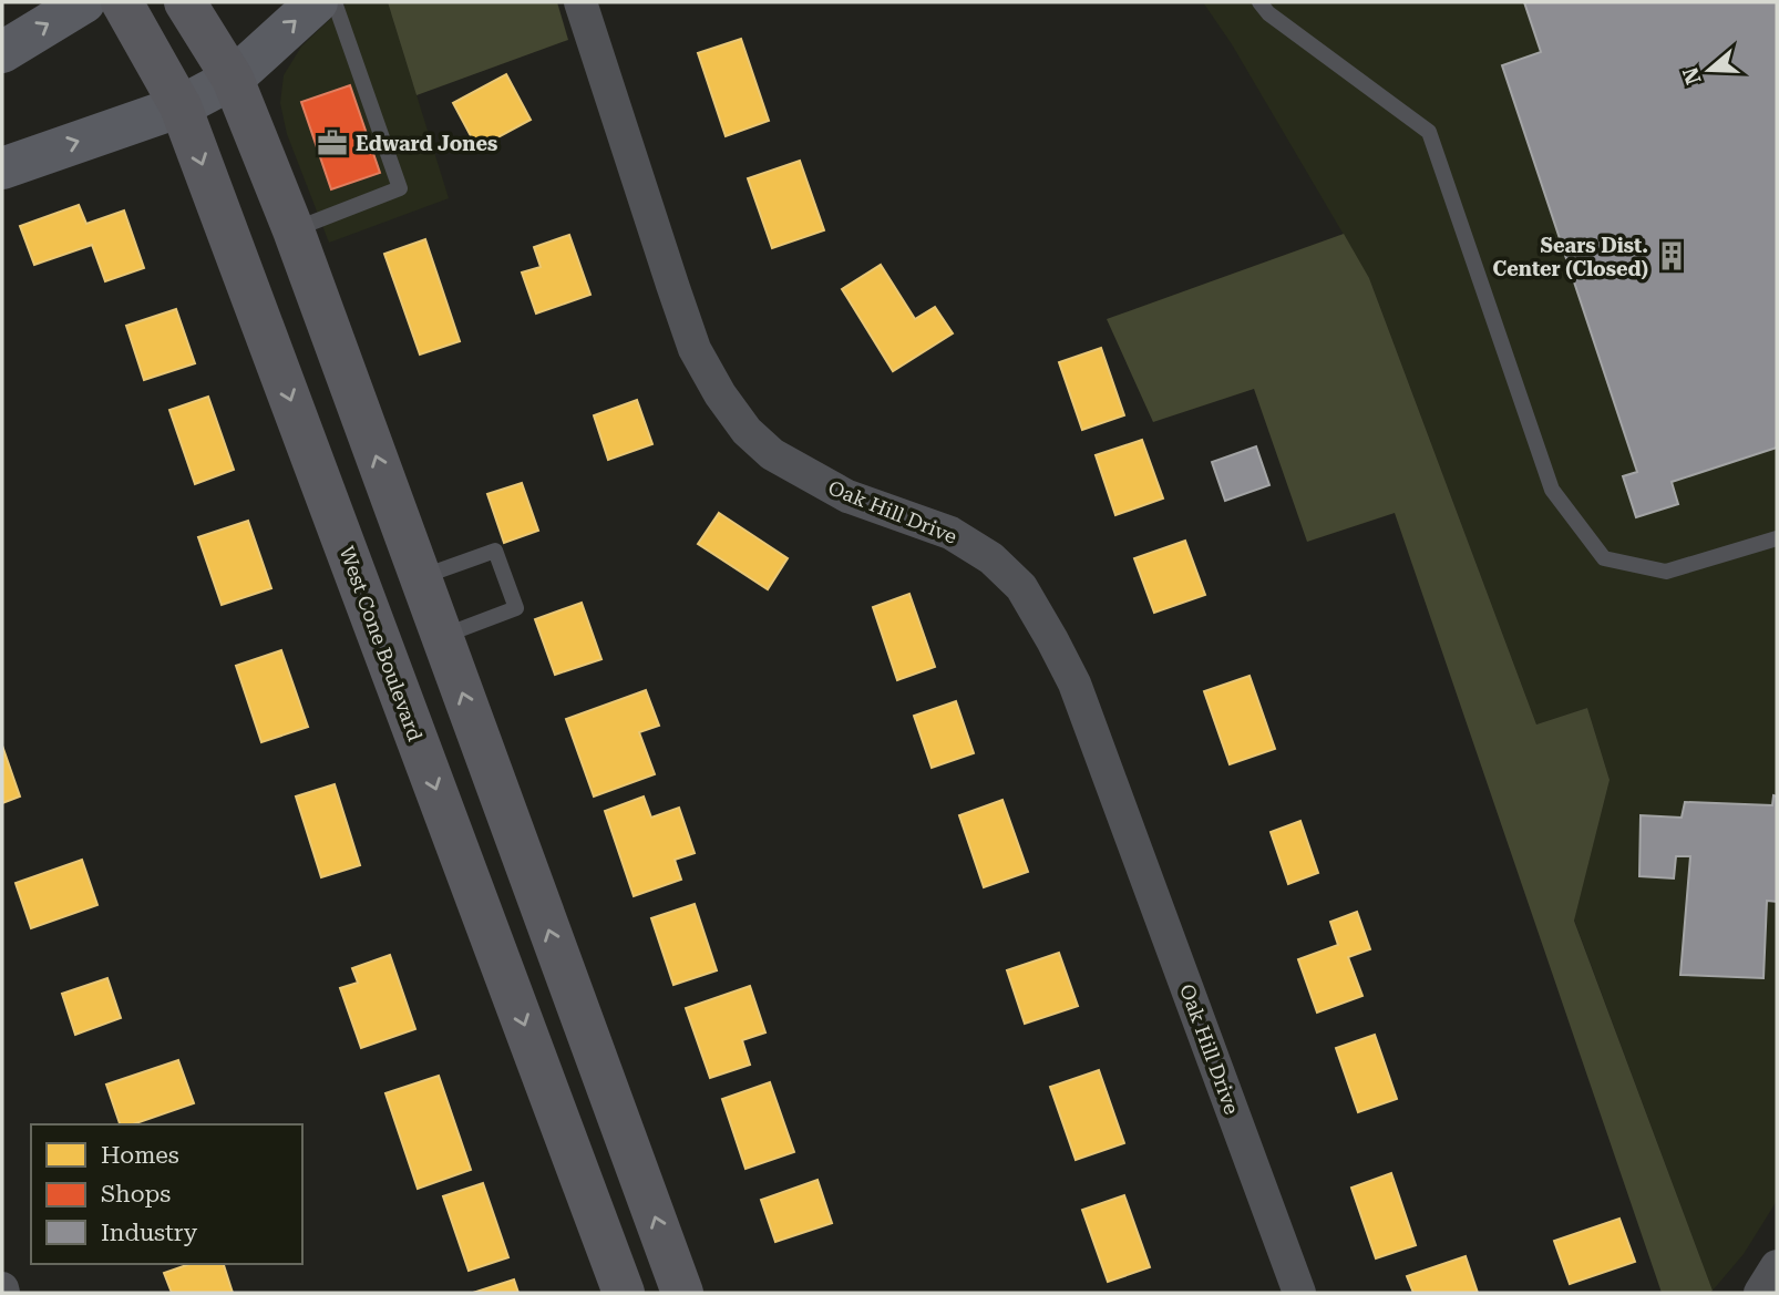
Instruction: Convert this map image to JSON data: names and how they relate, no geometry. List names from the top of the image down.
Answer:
{
  "streets": {
    "main road": ["West Cone Boulevard"],
    "street": ["Oak Hill Drive"]
  },
  "places": {
    "office": ["Edward Jones"],
    "building": ["Sears Dist. Center (Closed)"]
  },
  "legend": ["Homes", "Shops", "Industry"],
  "north": "left"
}
